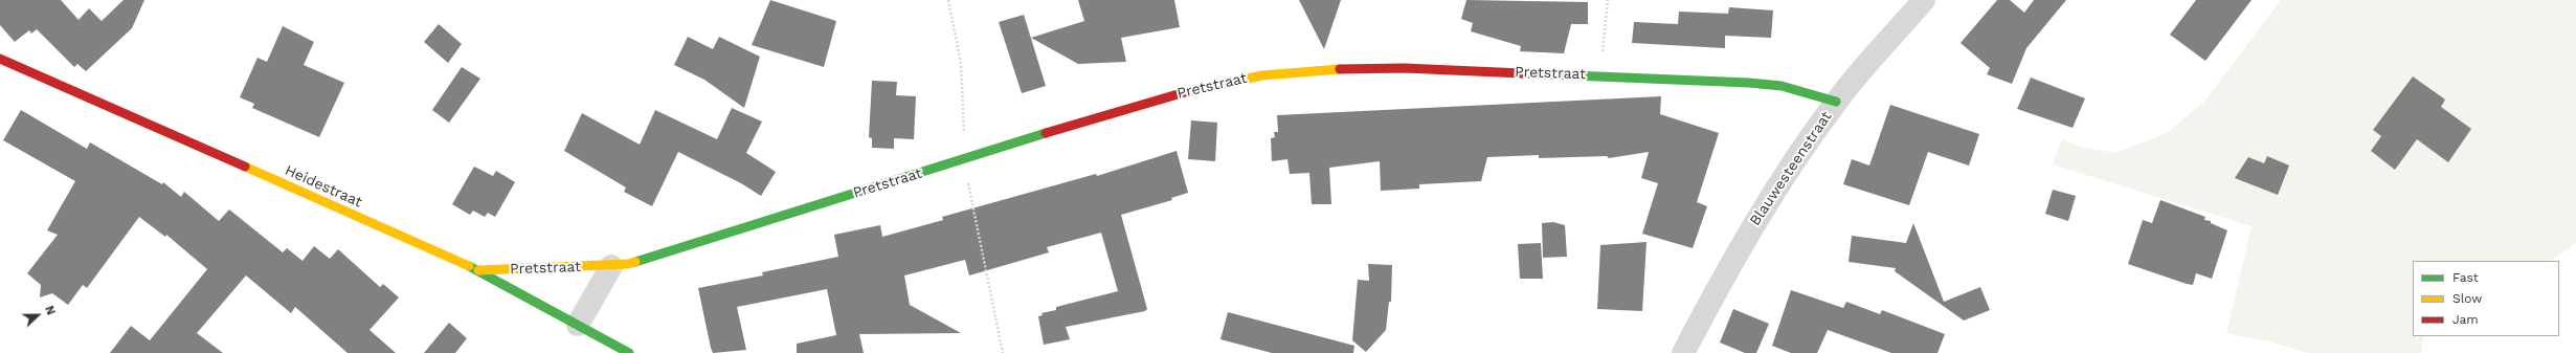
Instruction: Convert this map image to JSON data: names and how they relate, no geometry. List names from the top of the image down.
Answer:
{
  "streets": {
    "street": ["Pretstraat", "Blauwesteenstraat", "Heidestraat"]
  },
  "crossings": [
    ["Pretstraat", "Blauwesteenstraat"],
    ["Pretstraat", "Heidestraat"]
  ],
  "legend": ["Fast", "Slow", "Jam"],
  "north": "right"
}
